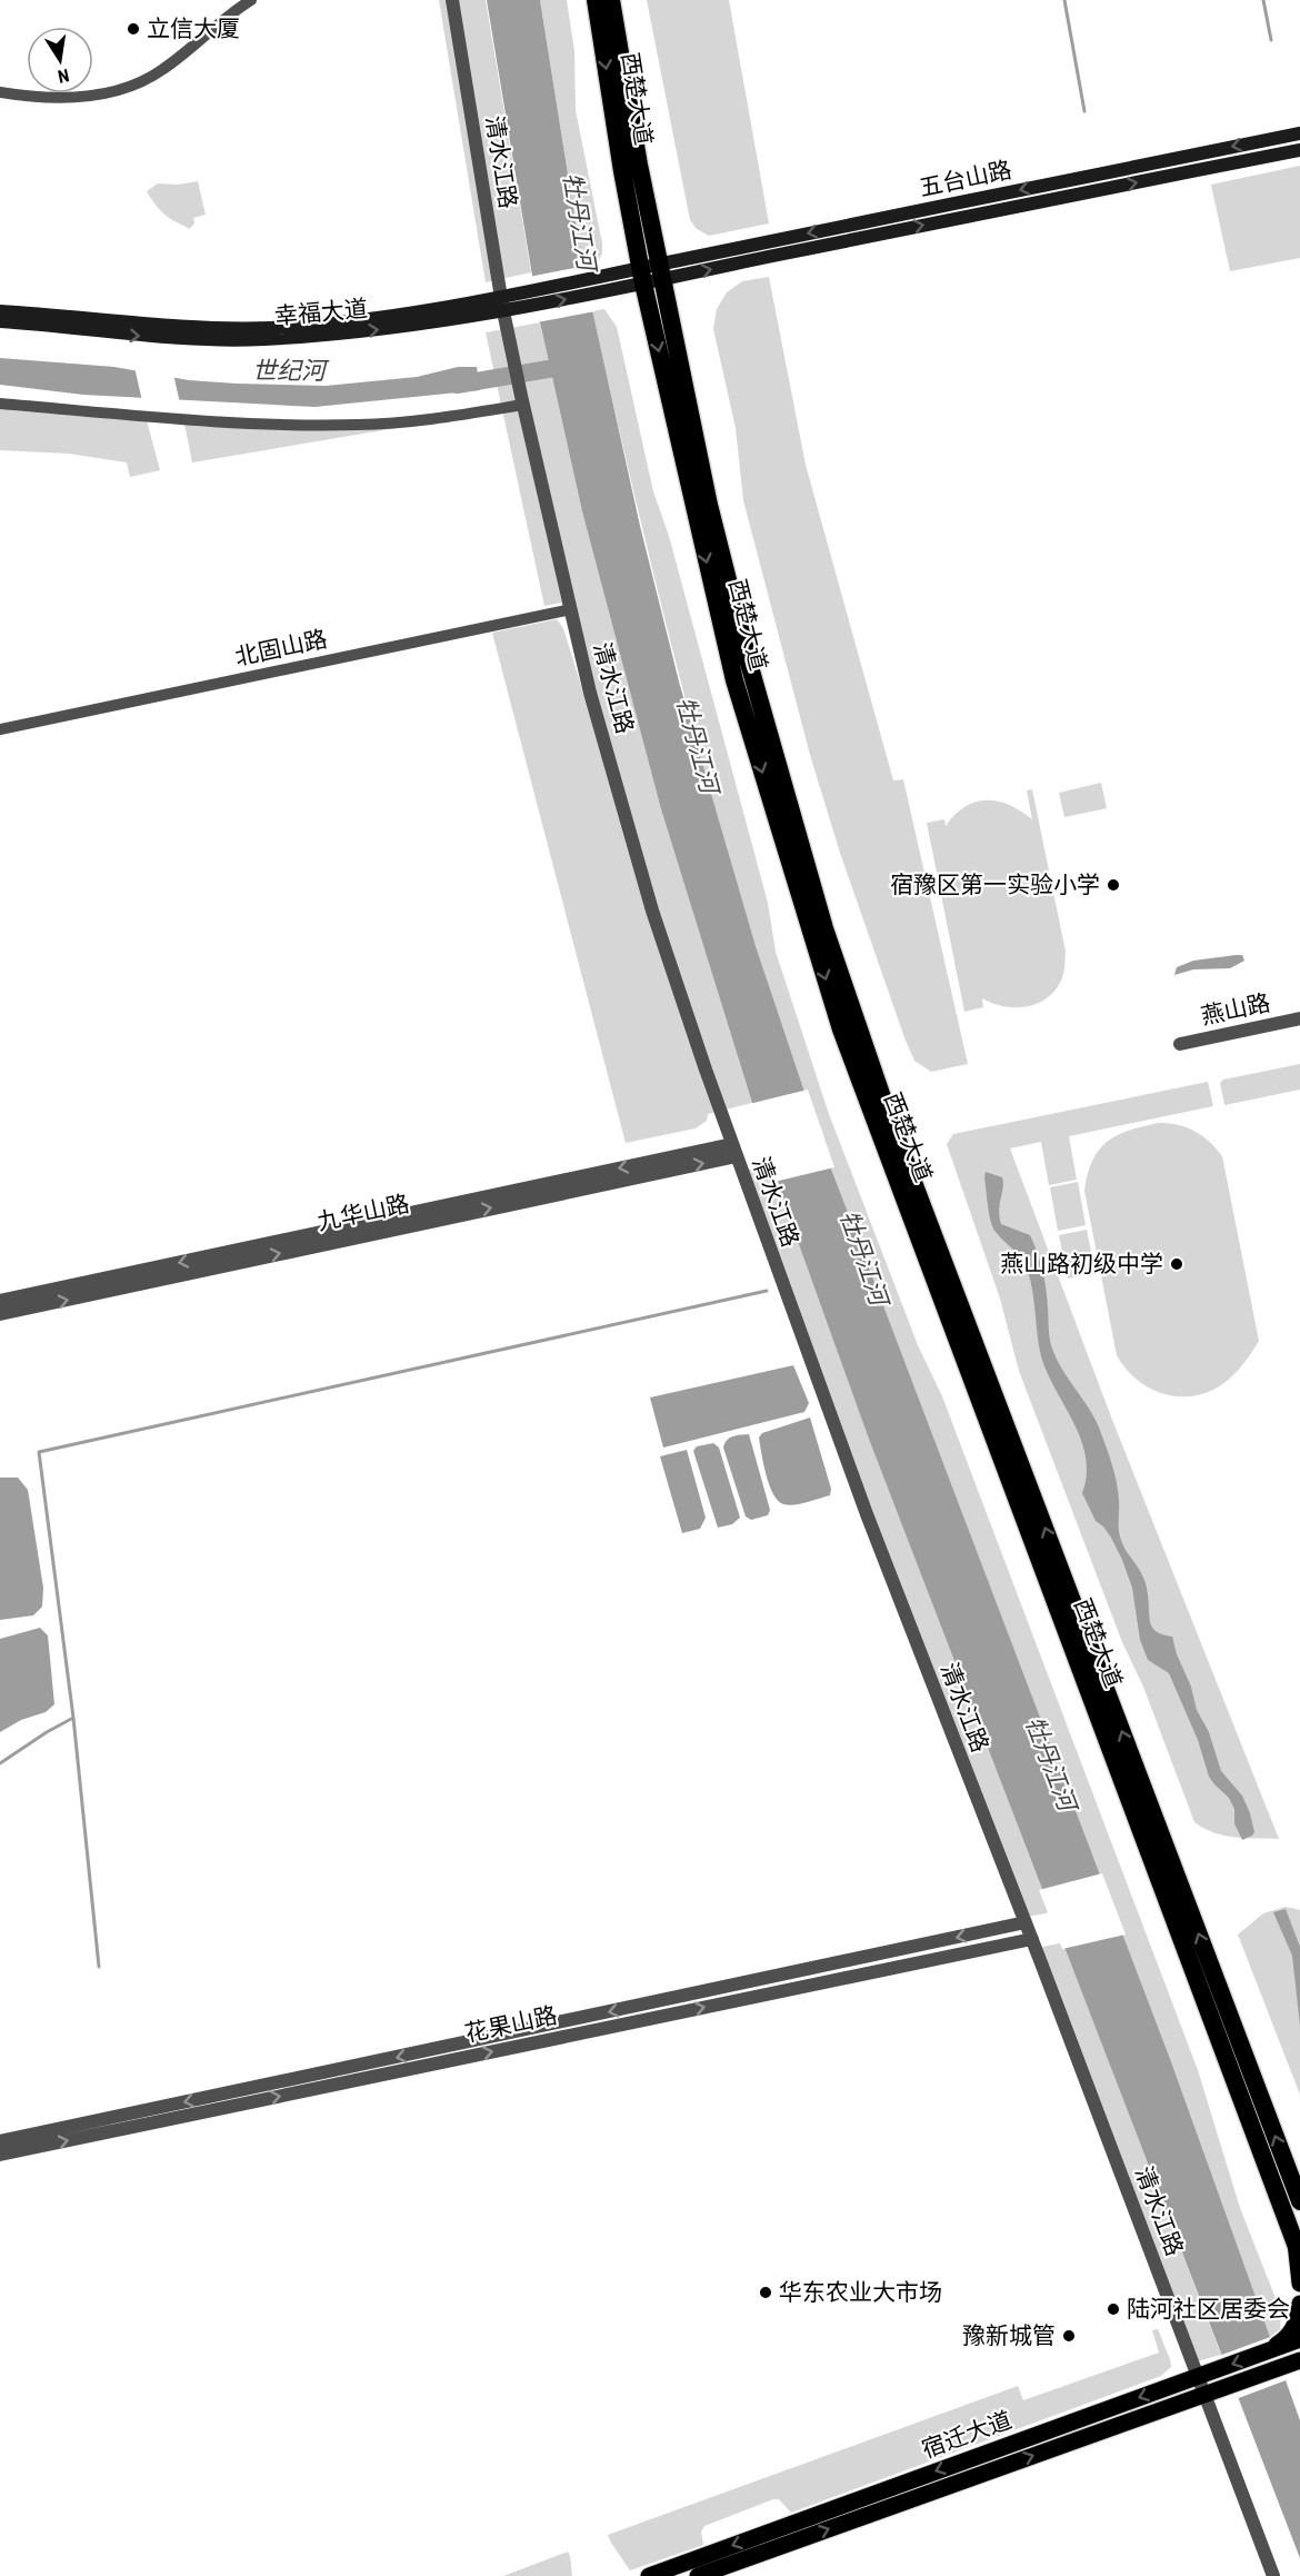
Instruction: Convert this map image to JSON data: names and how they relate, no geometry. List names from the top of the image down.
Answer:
{
  "streets": {
    "highway": ["西楚大道"],
    "main road": ["五台山路", "幸福大道", "宿迁大道"],
    "street": [
      "清水江路",
      "北固山路",
      "燕山路",
      "九华山路",
      "花果山路"
    ]
  },
  "crossings": [
    ["西楚大道", "五台山路"],
    ["西楚大道", "幸福大道"],
    ["清水江路", "幸福大道"],
    ["清水江路", "北固山路"],
    ["清水江路", "九华山路"],
    ["清水江路", "花果山路"],
    ["清水江路", "宿迁大道"],
    ["五台山路", "幸福大道"]
  ],
  "water": ["牡丹江河", "世纪河"],
  "places": [
    "立信大厦",
    "宿豫区第一实验小学",
    "燕山路初级中学",
    "华东农业大市场",
    "陆河社区居委会",
    "豫新城管"
  ],
  "north": "bottom"
}
